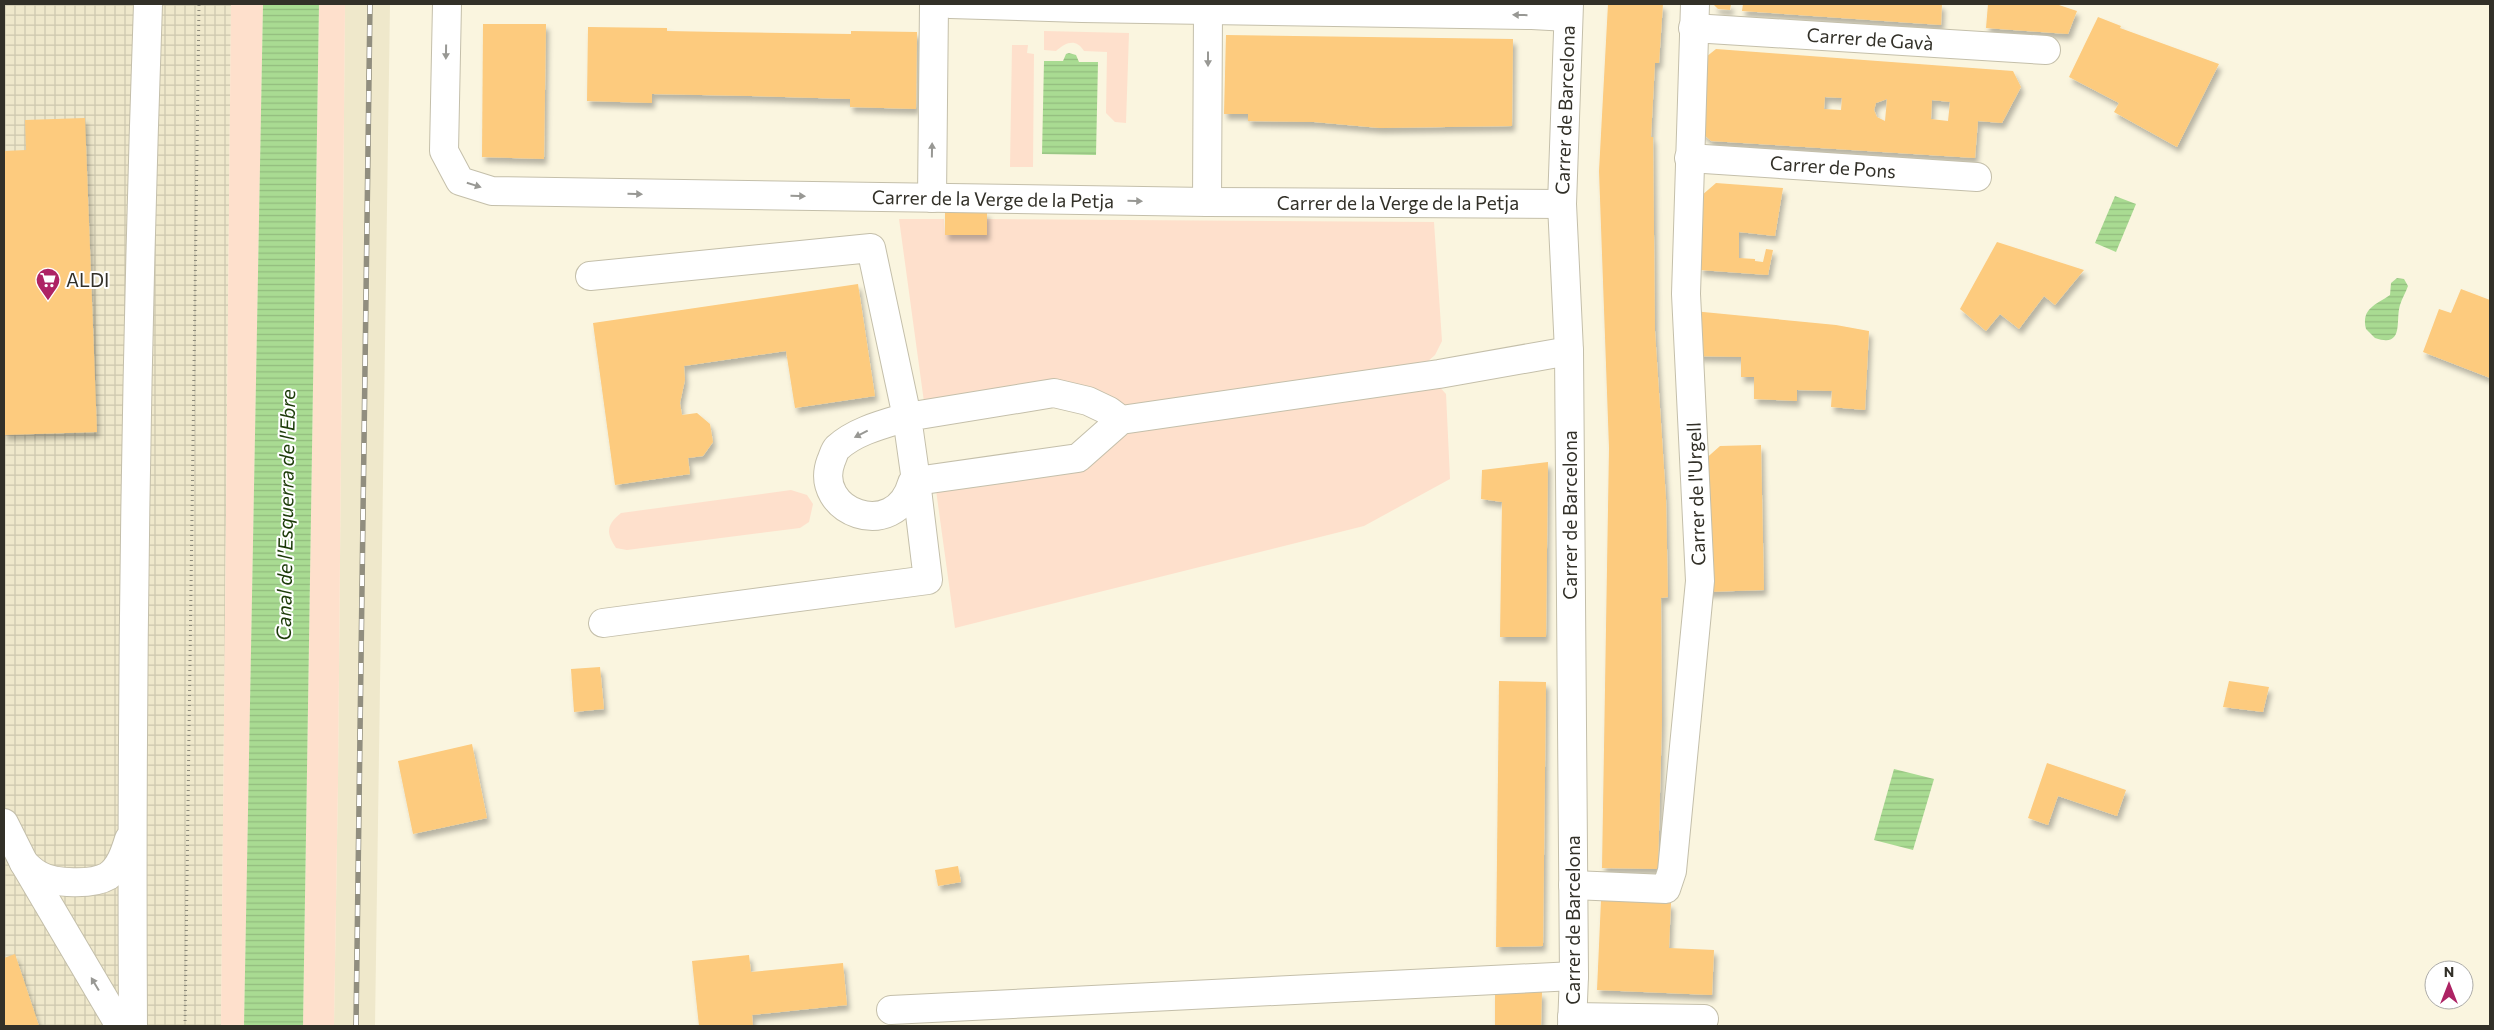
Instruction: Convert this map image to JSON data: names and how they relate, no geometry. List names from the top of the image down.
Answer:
{
  "streets": {
    "street": [
      "Carrer de Gavà",
      "Carrer de Barcelona",
      "Carrer de Pons",
      "Carrer de la Verge de la Petja",
      "Carrer de l'Urgell"
    ]
  },
  "crossings": [
    ["Carrer de Gavà", "Carrer de l'Urgell"],
    ["Carrer de Barcelona", "Carrer de la Verge de la Petja"],
    ["Carrer de Barcelona", "Carrer de l'Urgell"],
    ["Carrer de Pons", "Carrer de l'Urgell"]
  ],
  "water": ["Canal de l'Esquerra de l'Ebre"],
  "places": {
    "supermarket": ["ALDI"]
  },
  "north": "top"
}
